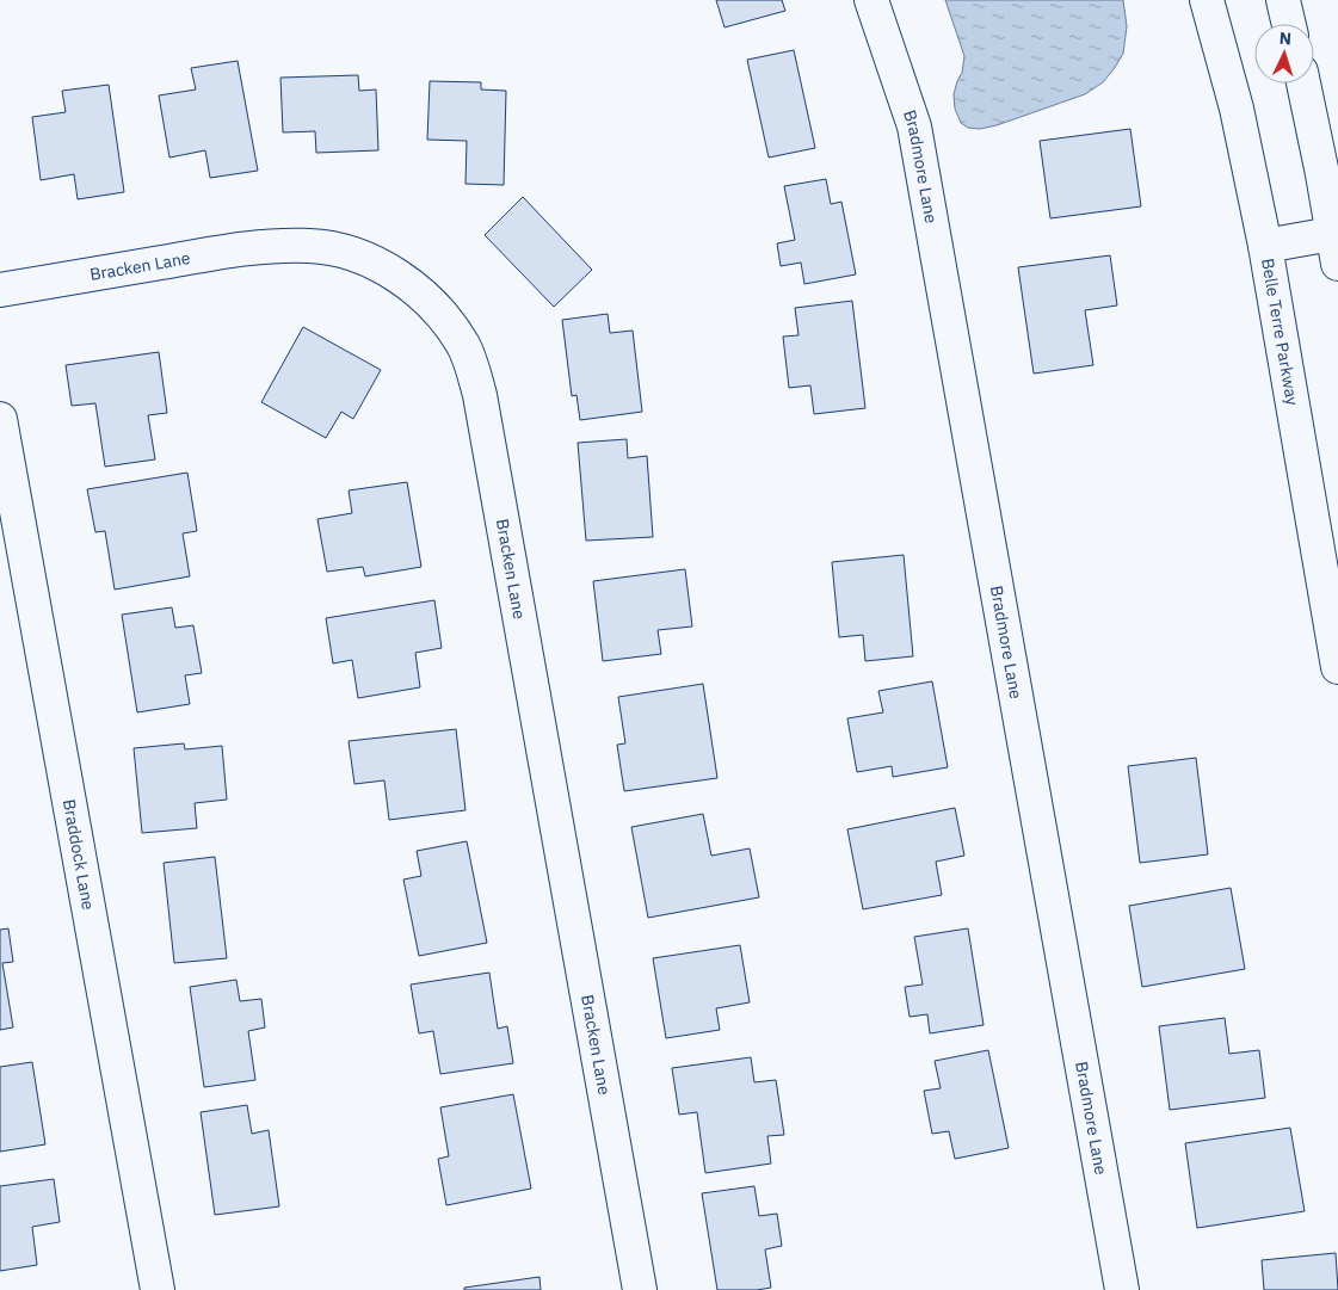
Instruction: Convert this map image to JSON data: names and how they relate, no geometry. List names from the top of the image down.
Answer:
{
  "streets": {
    "street": [
      "Bradmore Lane",
      "Bracken Lane",
      "Belle Terre Parkway",
      "Braddock Lane"
    ]
  },
  "north": "top"
}
